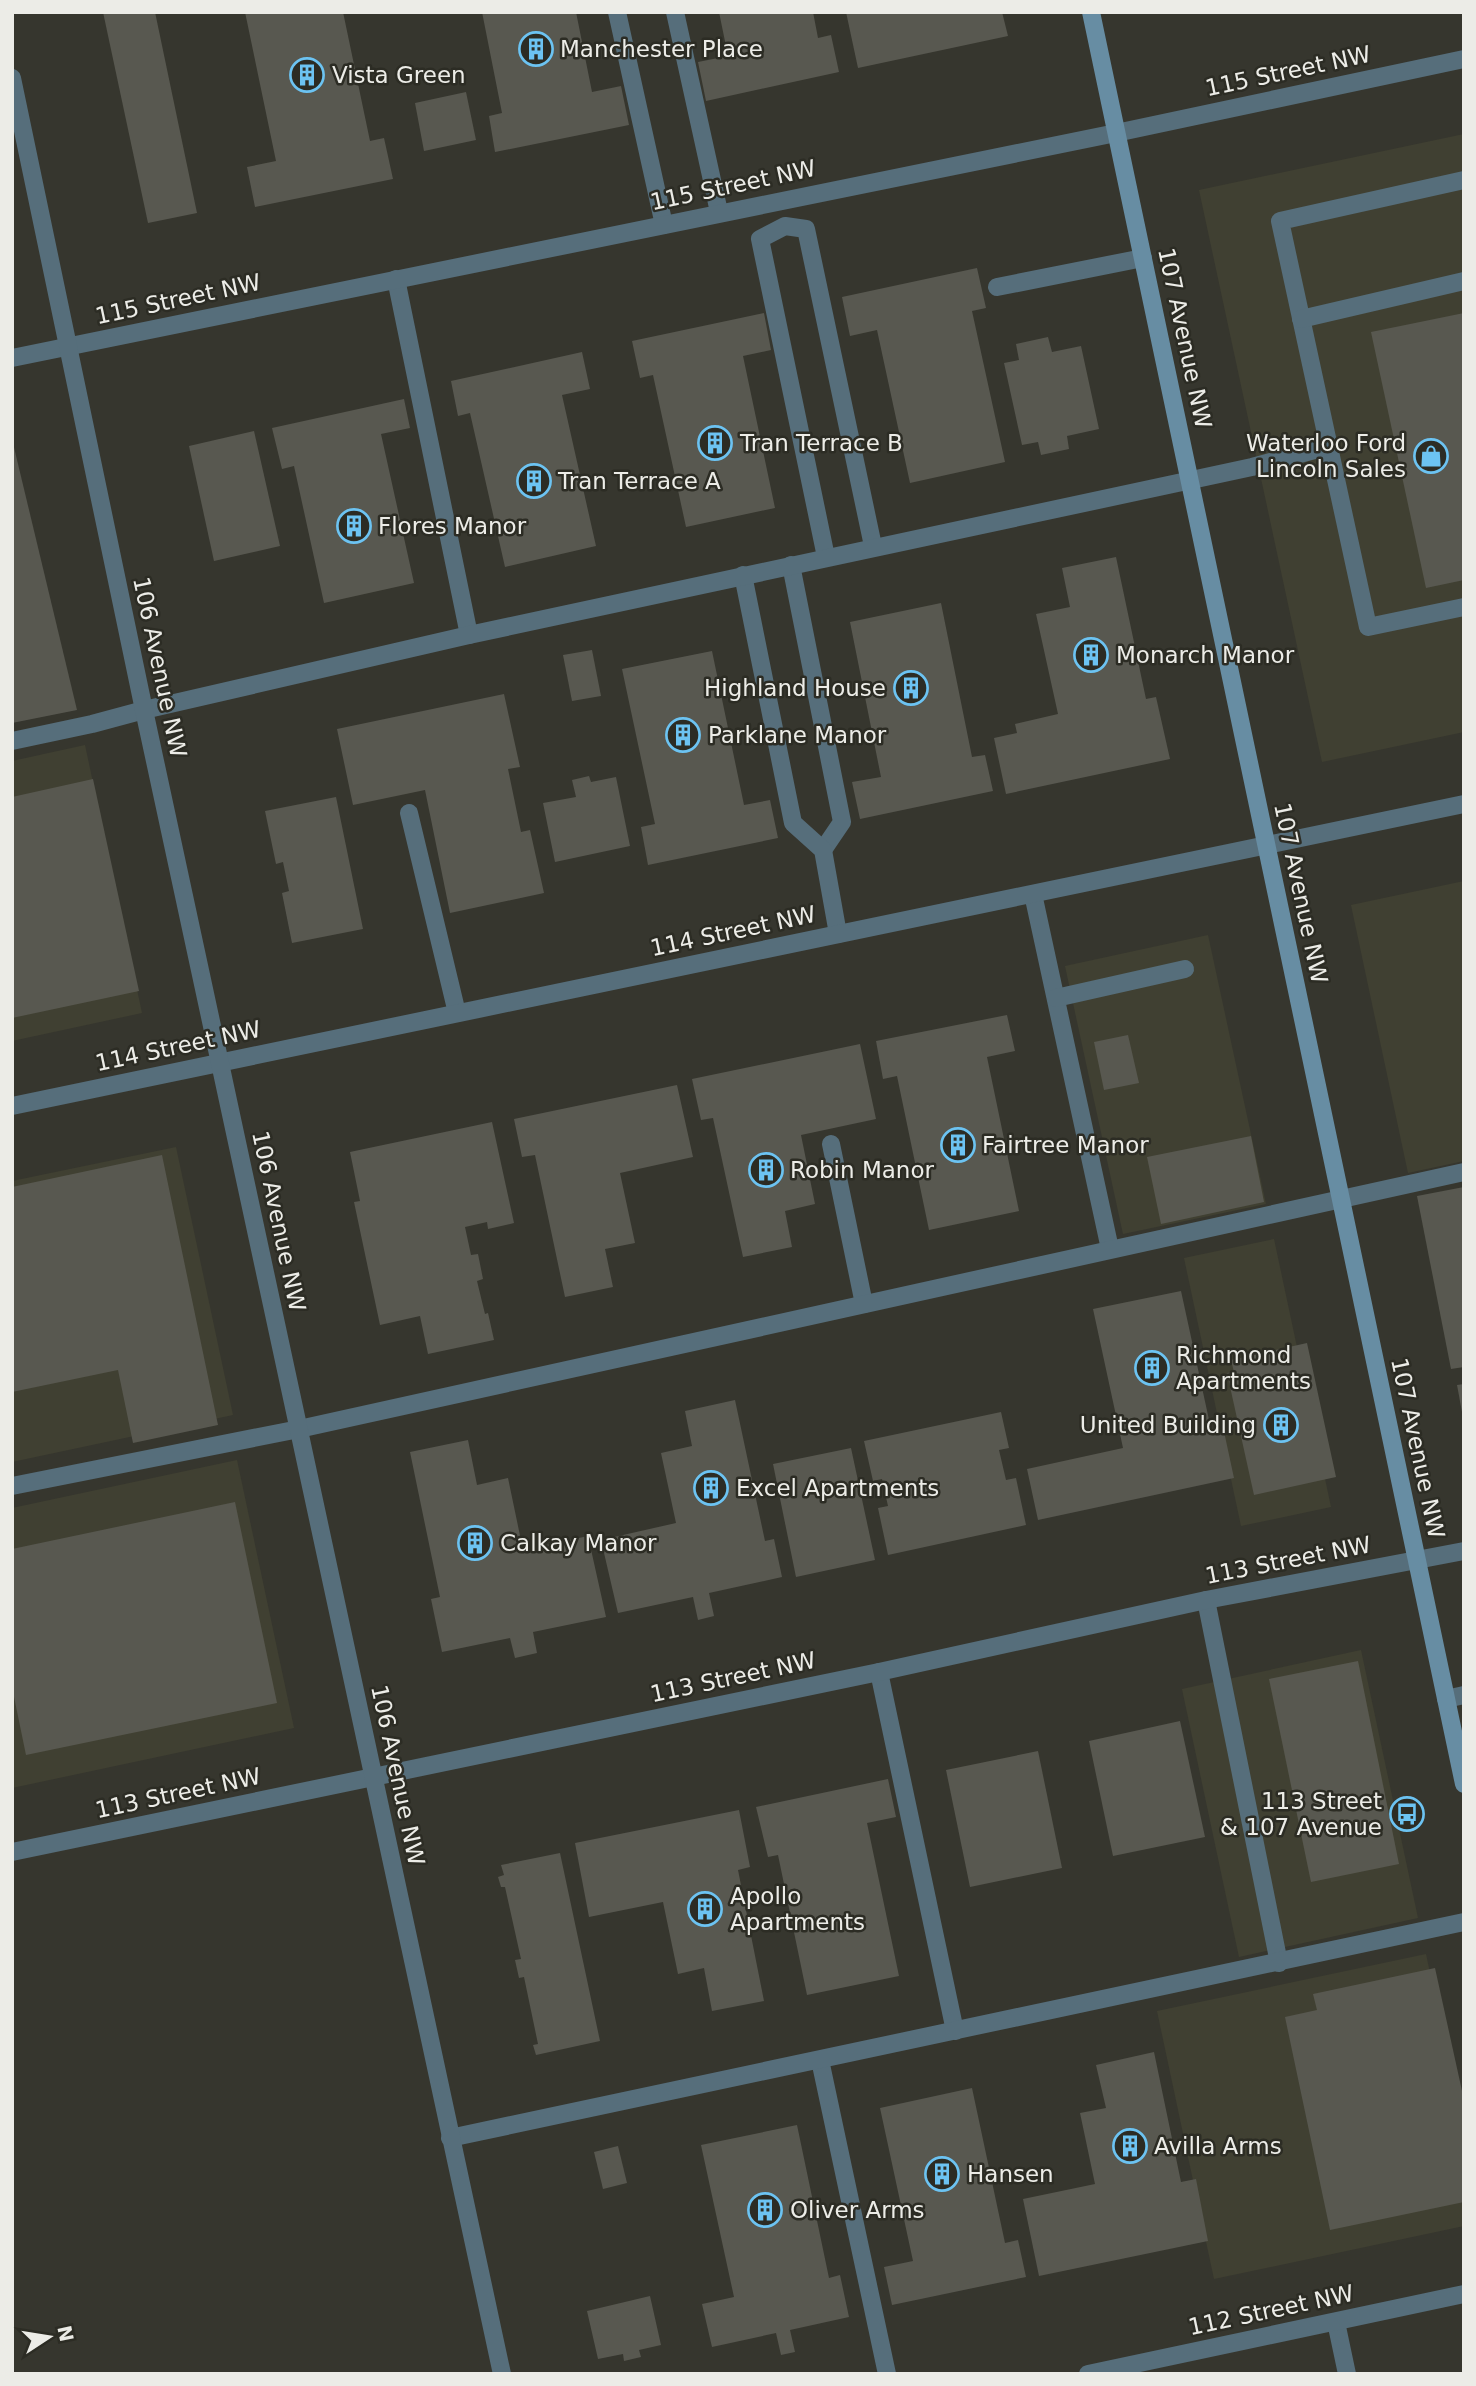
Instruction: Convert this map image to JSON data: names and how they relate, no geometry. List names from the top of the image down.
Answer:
{
  "streets": {
    "main road": ["107 Avenue NW"],
    "street": [
      "115 Street NW",
      "106 Avenue NW",
      "114 Street NW",
      "113 Street NW",
      "112 Street NW"
    ]
  },
  "crossings": [
    ["115 Street NW", "107 Avenue NW"],
    ["115 Street NW", "106 Avenue NW"],
    ["107 Avenue NW", "114 Street NW"],
    ["107 Avenue NW", "113 Street NW"],
    ["106 Avenue NW", "114 Street NW"],
    ["106 Avenue NW", "113 Street NW"]
  ],
  "places": {
    "building": [
      "Manchester Place",
      "Vista Green",
      "Tran Terrace B",
      "Tran Terrace A",
      "Flores Manor",
      "Monarch Manor",
      "Highland House",
      "Parklane Manor",
      "Fairtree Manor",
      "Robin Manor",
      "Richmond Apartments",
      "United Building",
      "Excel Apartments",
      "Calkay Manor",
      "Apollo Apartments",
      "Avilla Arms",
      "Hansen",
      "Oliver Arms"
    ],
    "shop": ["Waterloo Ford Lincoln Sales"],
    "bus stop": ["113 Street & 107 Avenue"]
  },
  "north": "right"
}
